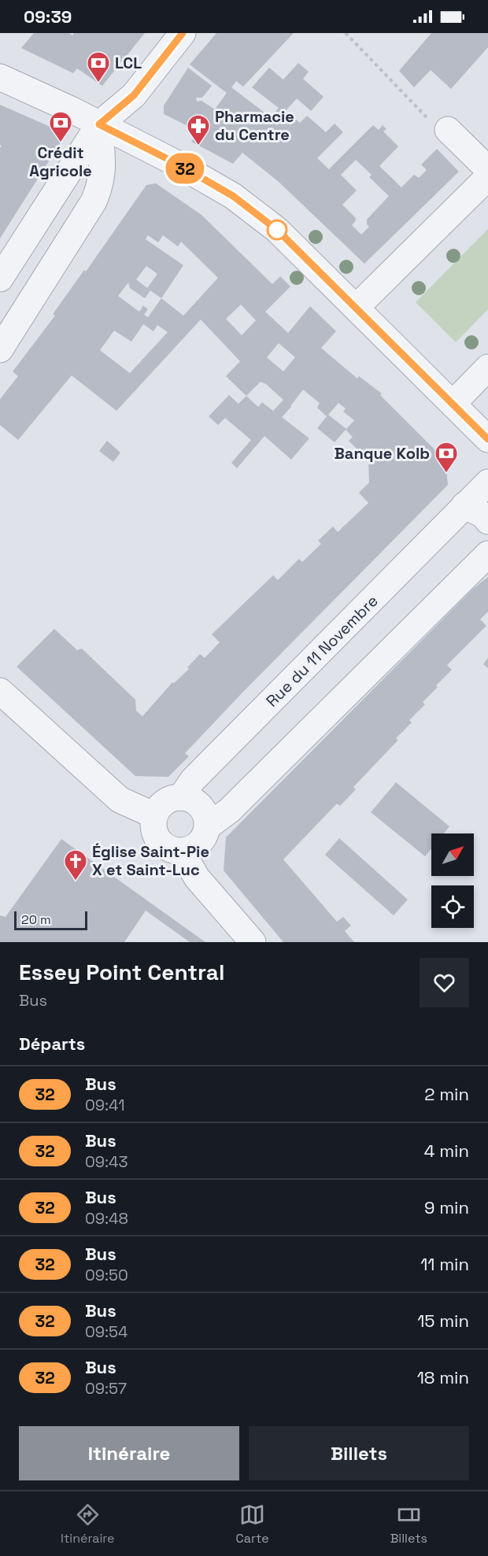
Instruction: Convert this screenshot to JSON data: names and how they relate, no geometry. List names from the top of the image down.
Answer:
{
  "streets": {
    "street": ["Rue du 11 Novembre"]
  },
  "places": {
    "bank": ["LCL", "Crédit Agricole", "Banque Kolb"],
    "pharmacy": ["Pharmacie du Centre"],
    "church": ["Église Saint-Pie X et Saint-Luc"]
  },
  "lines": ["bus line 32"],
  "scale_bar": "20 m",
  "north": "top right",
  "page": {
    "status": "09:39",
    "on_map": "32",
    "scale": "20 m",
    "heading": [
      ["Essey Point Central", "Bus"],
      "Départs"
    ],
    "list": [
      {
        "mark": "32",
        "name": "Bus",
        "note": "09:41",
        "value": "2 min"
      },
      {
        "mark": "32",
        "name": "Bus",
        "note": "09:43",
        "value": "4 min"
      },
      {
        "mark": "32",
        "name": "Bus",
        "note": "09:48",
        "value": "9 min"
      },
      {
        "mark": "32",
        "name": "Bus",
        "note": "09:50",
        "value": "11 min"
      },
      {
        "mark": "32",
        "name": "Bus",
        "note": "09:54",
        "value": "15 min"
      },
      {
        "mark": "32",
        "name": "Bus",
        "note": "09:57",
        "value": "18 min"
      }
    ],
    "buttons": ["Itinéraire", "Billets"],
    "tabs": ["Itinéraire", "Carte", "Billets"]
  }
}
